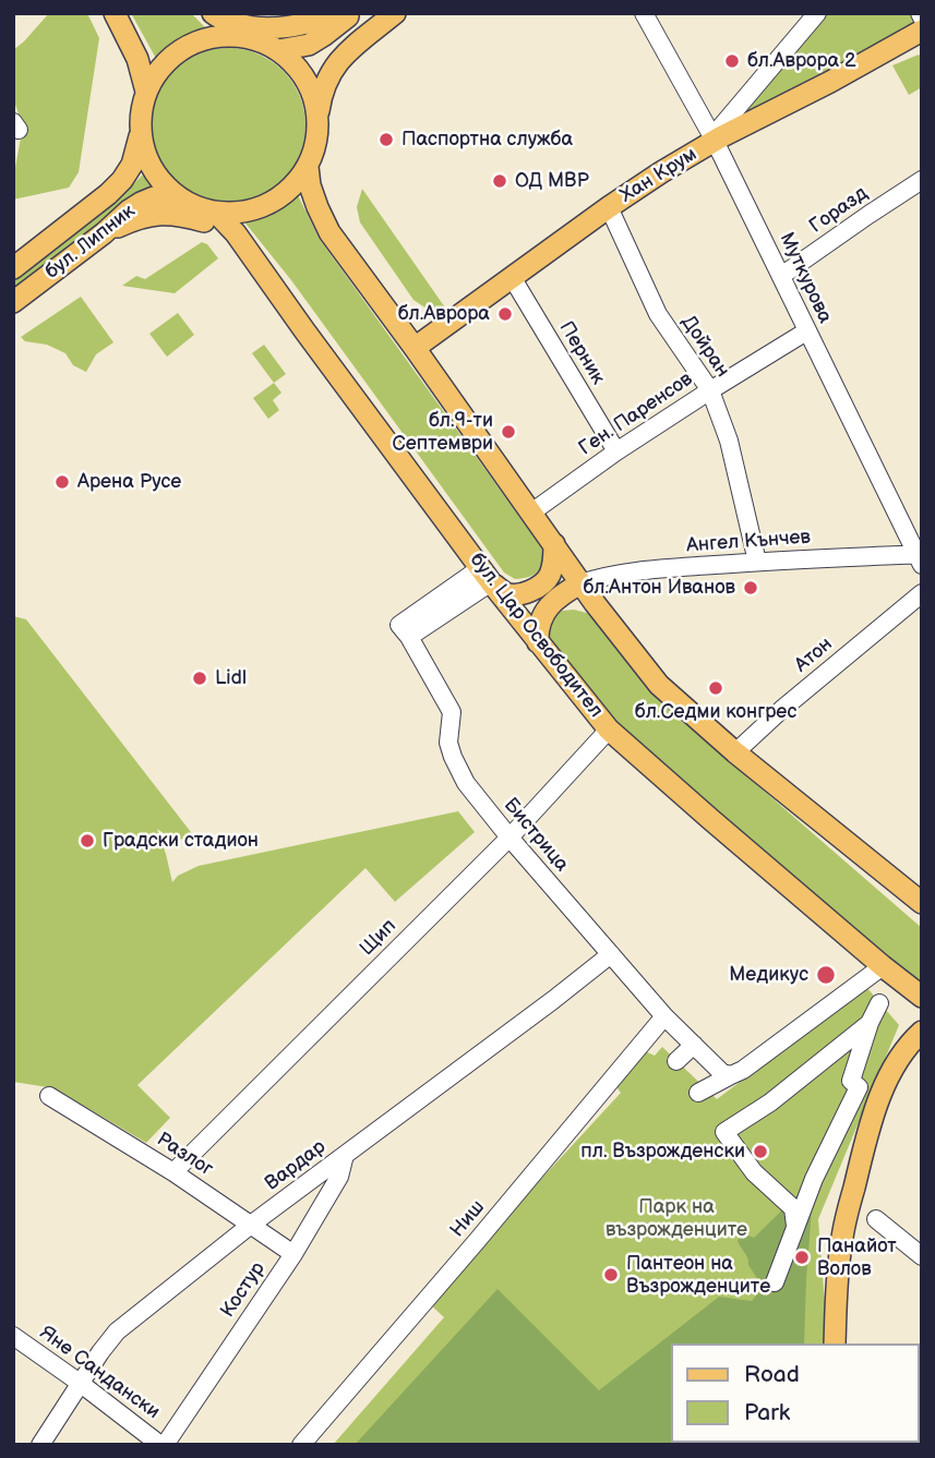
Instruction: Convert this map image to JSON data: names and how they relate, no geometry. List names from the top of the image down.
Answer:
{
  "streets": {
    "main road": ["Хан Крум", "бул. Липник", "бул. Цар Освободител"],
    "street": [
      "Горазд",
      "Муткурова",
      "Дойран",
      "Перник",
      "Ген. Паренсов",
      "Ангел Кънчев",
      "Атон",
      "Бистрица",
      "Щип",
      "Разлог",
      "Вардар",
      "Ниш",
      "Костур",
      "Яне Сандански"
    ]
  },
  "crossings": [
    ["Хан Крум", "Муткурова"],
    ["Хан Крум", "Дойран"],
    ["Хан Крум", "Перник"],
    ["Хан Крум", "бул. Цар Освободител"],
    ["Горазд", "Муткурова"],
    ["бул. Липник", "бул. Цар Освободител"],
    ["Муткурова", "Ген. Паренсов"],
    ["Муткурова", "Ангел Кънчев"],
    ["Дойран", "Ген. Паренсов"],
    ["Дойран", "Ангел Кънчев"],
    ["Перник", "Ген. Паренсов"],
    ["Ген. Паренсов", "бул. Цар Освободител"],
    ["Ангел Кънчев", "бул. Цар Освободител"],
    ["бул. Цар Освободител", "Атон"],
    ["бул. Цар Освободител", "Бистрица"],
    ["бул. Цар Освободител", "Щип"],
    ["Бистрица", "Щип"],
    ["Бистрица", "Вардар"],
    ["Бистрица", "Ниш"],
    ["Щип", "Разлог"],
    ["Разлог", "Вардар"],
    ["Разлог", "Костур"],
    ["Вардар", "Костур"],
    ["Вардар", "Яне Сандански"]
  ],
  "parks": ["Парк на възрожденците"],
  "places": [
    "бл.Аврора 2",
    "Паспортна служба",
    "ОД МВР",
    "бл.Аврора",
    "бл.9-ти Септември",
    "Арена Русе",
    "бл.Антон Иванов",
    "Lidl",
    "бл.Седми конгрес",
    "Градски стадион",
    "Медикус",
    "пл. Възрожденски",
    "Панайот Волов",
    "Пантеон на Възрожденците"
  ],
  "legend": ["Road", "Park"]
}
